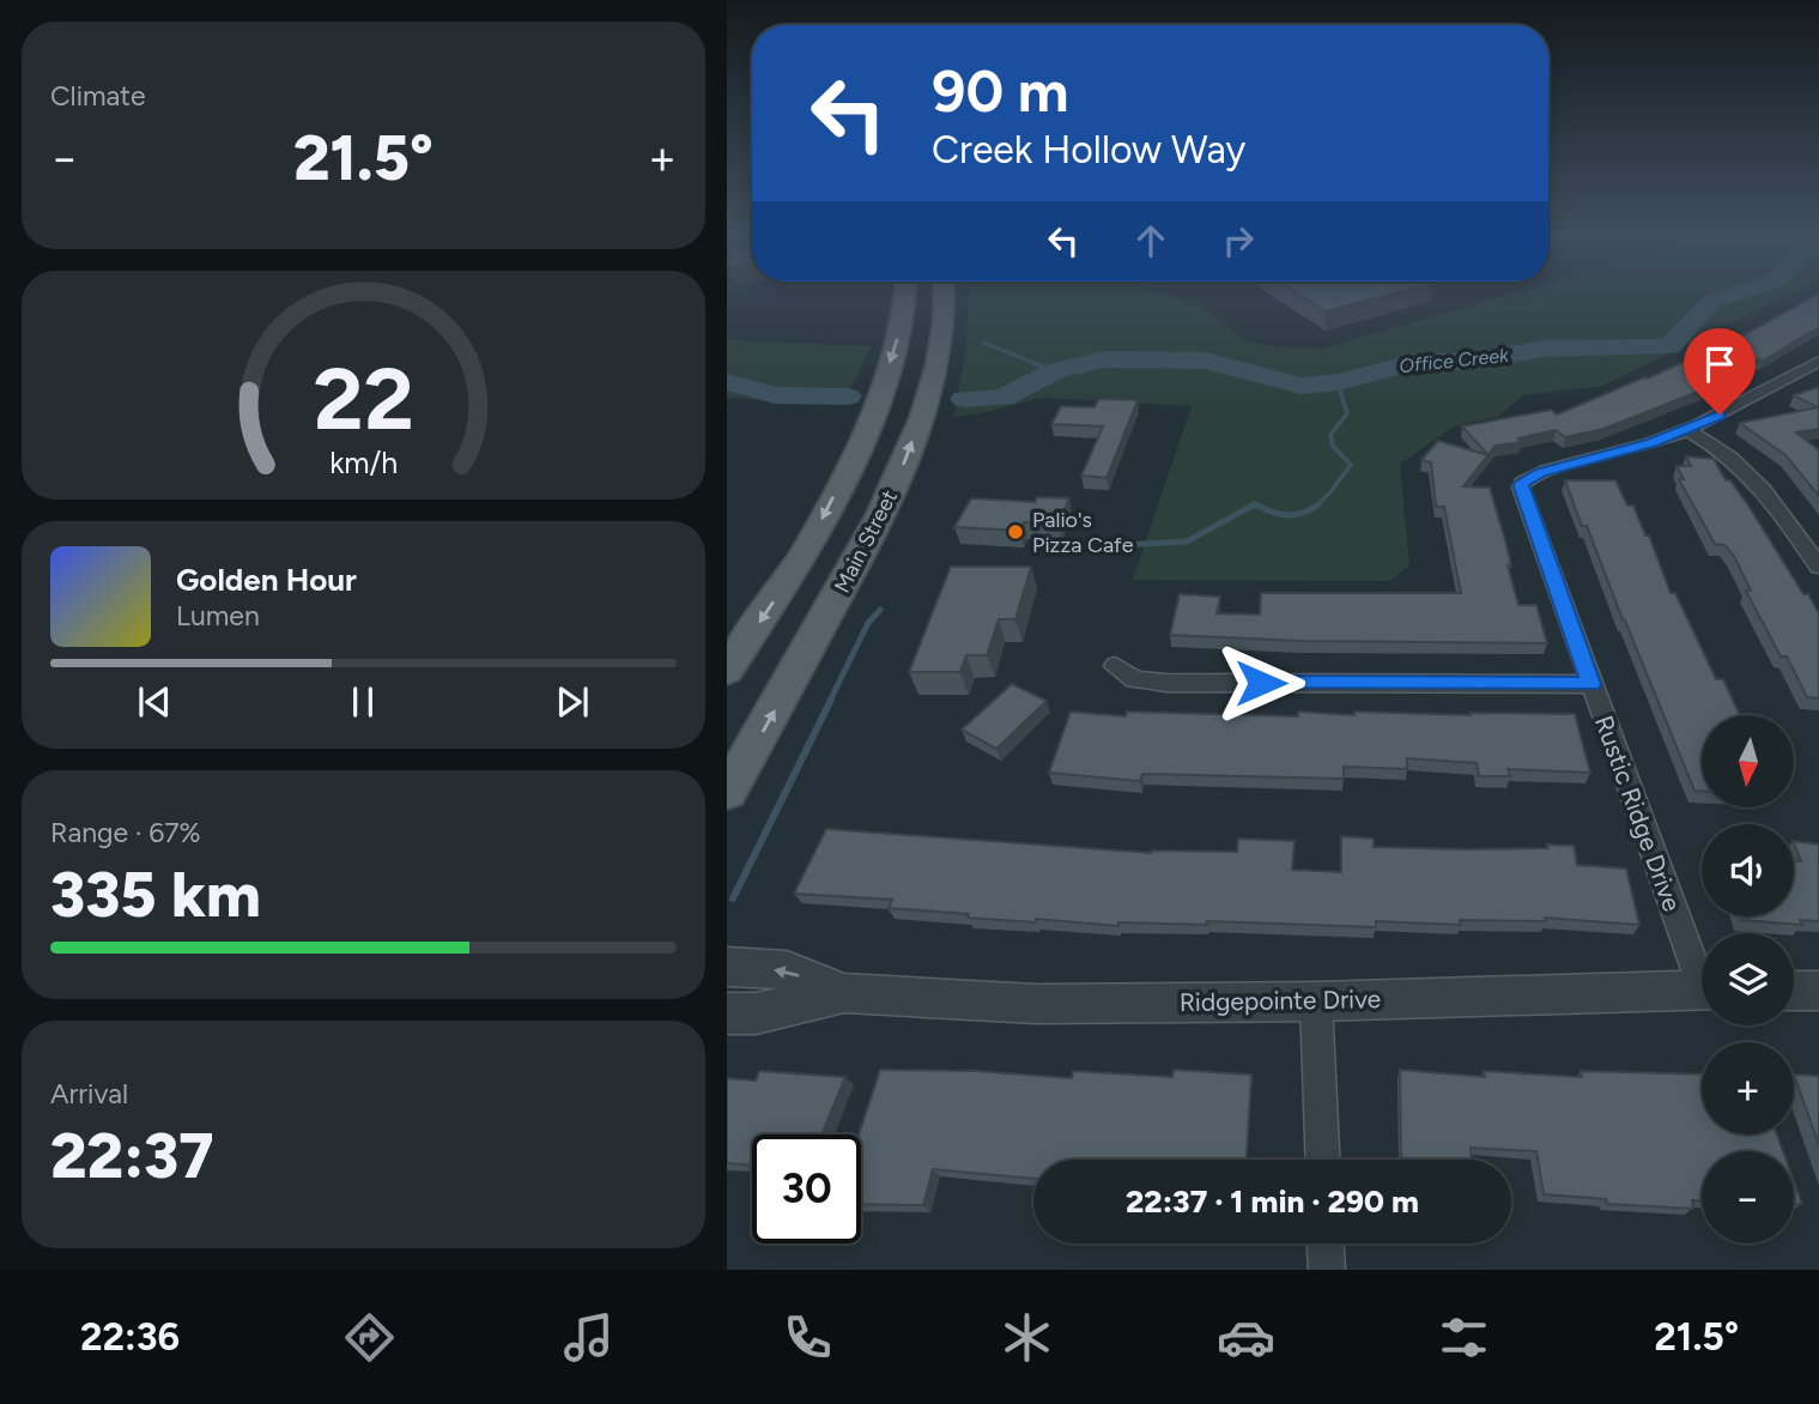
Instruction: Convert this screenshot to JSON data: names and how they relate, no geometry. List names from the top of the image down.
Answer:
{
  "streets": {
    "main road": ["Main Street"],
    "street": ["Rustic Ridge Drive", "Ridgepointe Drive"]
  },
  "water": ["Office Creek"],
  "places": ["Palio's Pizza Cafe"],
  "north": "bottom",
  "page": {
    "tile": [
      "Climate",
      ["Range · 67%", "335 km"],
      ["Arrival", "22:37"]
    ],
    "turn": ["90 m", "Creek Hollow Way"],
    "heat": ["−", "21.5°", "+"],
    "song": ["Golden Hour", "Lumen"],
    "map_buttons": ["+", "−"],
    "limit": "30",
    "trip": "22:37 · 1 min · 290 m",
    "tabs": ["22:36", "21.5°"],
    "gauge": ["22", "km/h"]
  }
}
